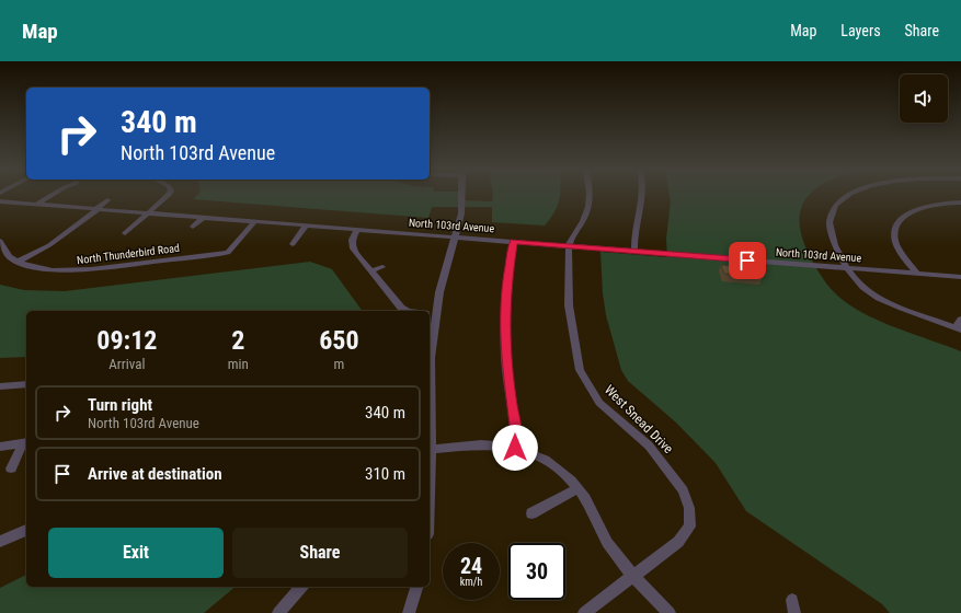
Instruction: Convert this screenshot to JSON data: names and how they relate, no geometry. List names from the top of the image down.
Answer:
{
  "streets": {
    "street": ["North 103rd Avenue", "North Thunderbird Road", "West Snead Drive"]
  },
  "crossings": [
    ["North 103rd Avenue", "North Thunderbird Road"],
    ["North 103rd Avenue", "West Snead Drive"]
  ],
  "page": {
    "header": "Map",
    "nav": ["Map", "Layers", "Share"],
    "turn": ["340 m", "North 103rd Avenue"],
    "eta": [
      "09:12",
      "Arrival",
      "2",
      "min",
      "650",
      "m"
    ],
    "list": [
      {
        "name": "Turn right",
        "note": "North 103rd Avenue",
        "value": "340 m"
      },
      {
        "name": "Arrive at destination",
        "value": "310 m"
      }
    ],
    "buttons": ["Exit", "Share"],
    "speed": "24 km/h",
    "limit": "30"
  }
}
